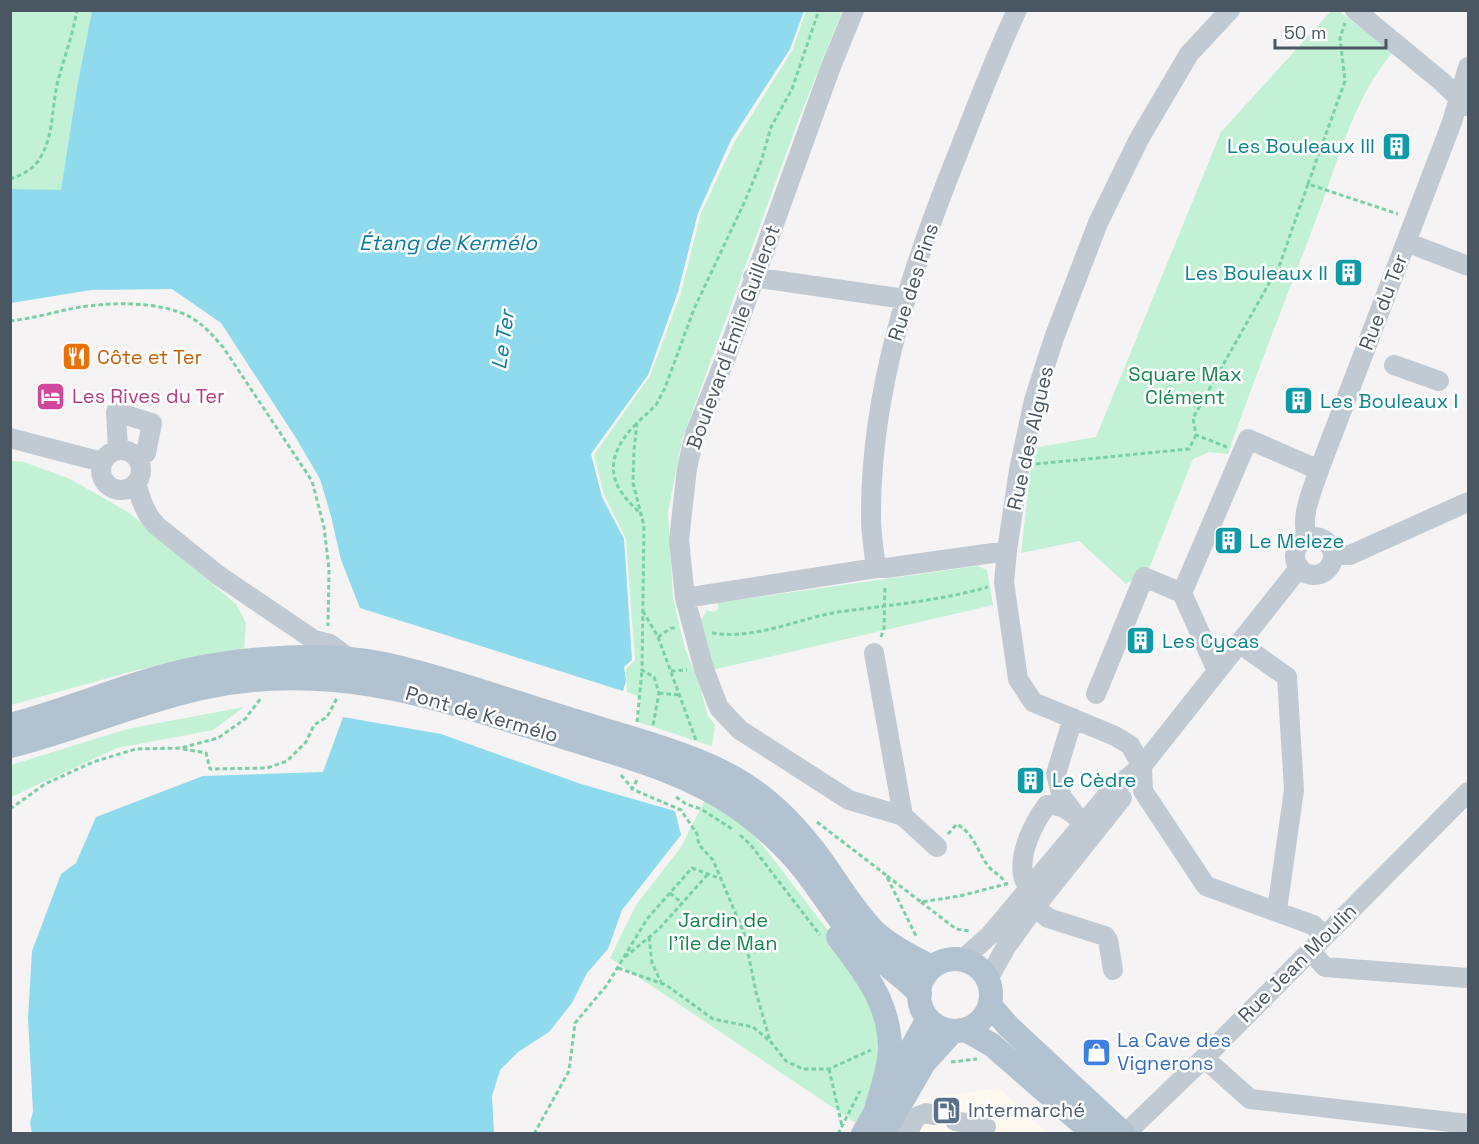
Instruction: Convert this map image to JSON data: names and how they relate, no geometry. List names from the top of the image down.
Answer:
{
  "streets": {
    "main road": ["Pont de Kermélo"],
    "street": [
      "Rue des Pins",
      "Rue du Ter",
      "Boulevard Émile Guillerot",
      "Rue des Algues",
      "Rue Jean Moulin"
    ]
  },
  "water": ["Étang de Kermélo", "Le Ter"],
  "parks": ["Square Max Clément", "Jardin de l'île de Man"],
  "places": {
    "building": [
      "Les Bouleaux III",
      "Les Bouleaux II",
      "Les Bouleaux I",
      "Le Meleze",
      "Les Cycas",
      "Le Cèdre"
    ],
    "restaurant": ["Côte et Ter"],
    "hotel": ["Les Rives du Ter"],
    "shop": ["La Cave des Vignerons"],
    "fuel station": ["Intermarché"]
  },
  "scale_bar": "50 m"
}
